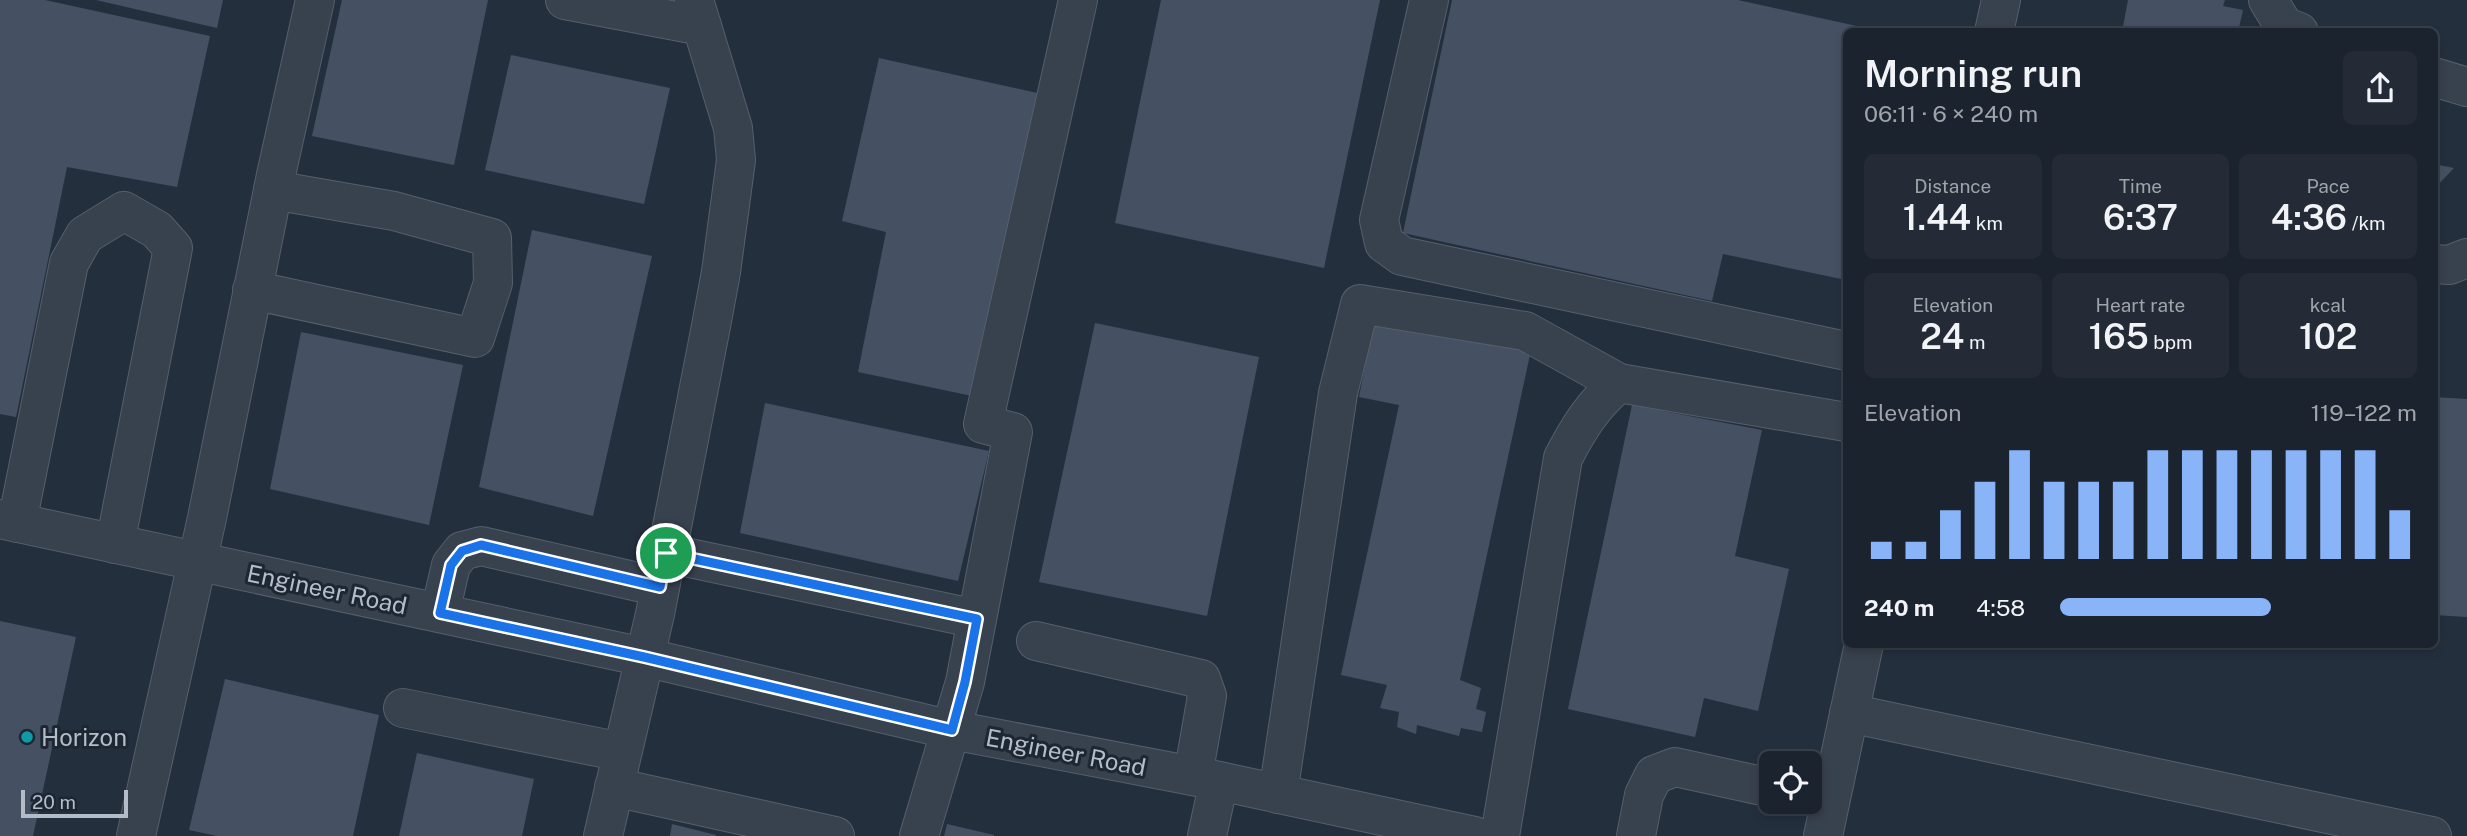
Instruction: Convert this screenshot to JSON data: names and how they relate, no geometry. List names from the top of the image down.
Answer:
{
  "streets": {
    "street": ["Engineer Road"]
  },
  "places": ["Horizon"],
  "scale_bar": "20 m",
  "page": {
    "heading": ["Morning run", "06:11 · 6 × 240 m"],
    "stats": [
      ["Distance", "1.44 km"],
      ["Time", "6:37"],
      ["Pace", "4:36 /km"],
      ["Elevation", "24 m"],
      ["Heart rate", "165 bpm"],
      ["kcal", "102"]
    ],
    "chart": ["Elevation", "119–122 m"],
    "list": [
      {
        "name": "240 m",
        "note": "4:58"
      }
    ],
    "scale": "20 m"
  }
}
